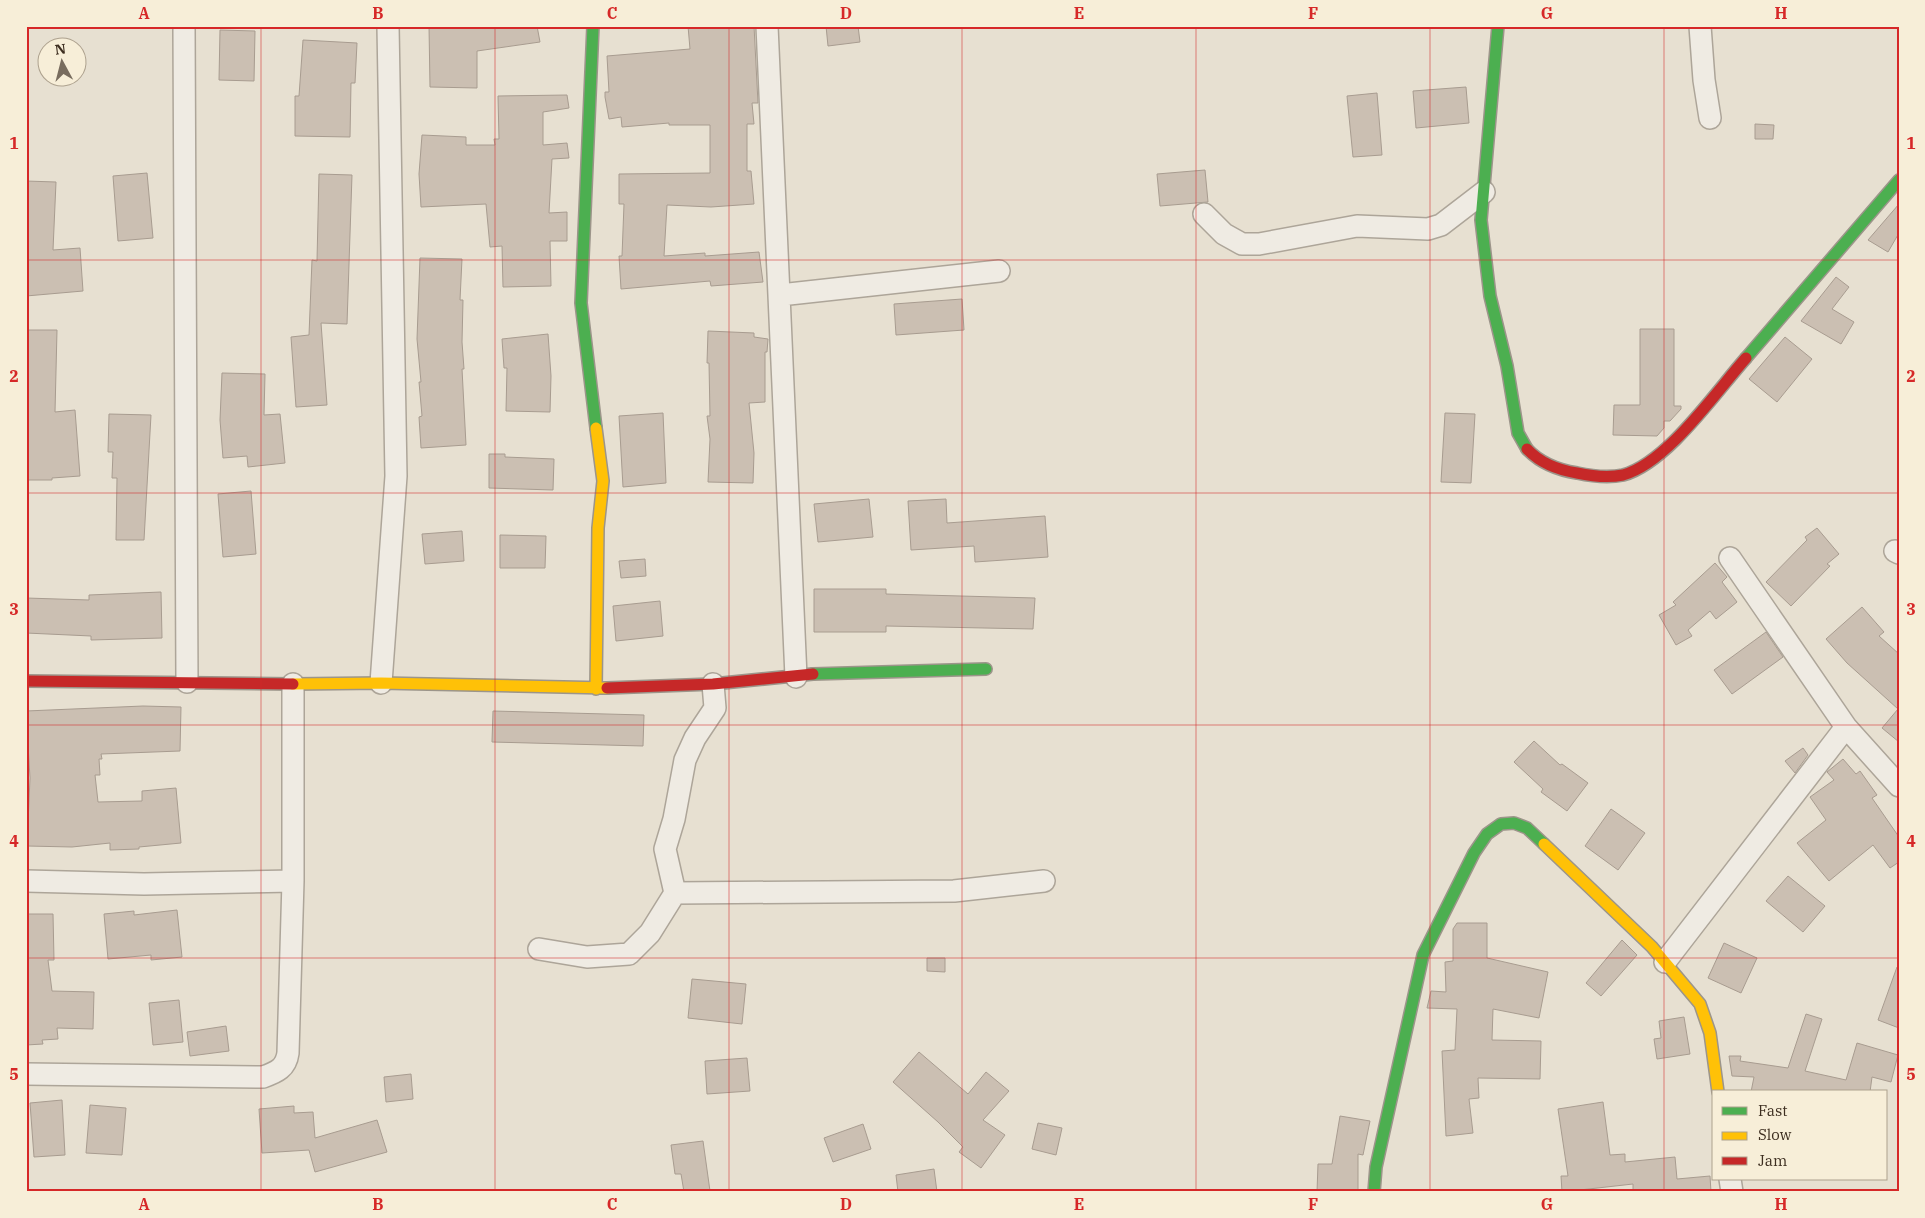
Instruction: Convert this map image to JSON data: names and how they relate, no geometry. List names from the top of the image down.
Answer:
{
  "legend": ["Fast", "Slow", "Jam"],
  "north": "top",
  "grid": {
    "columns": [
      "A",
      "B",
      "C",
      "D",
      "E",
      "F",
      "G",
      "H"
    ],
    "rows": [
      "1",
      "2",
      "3",
      "4",
      "5"
    ]
  }
}
